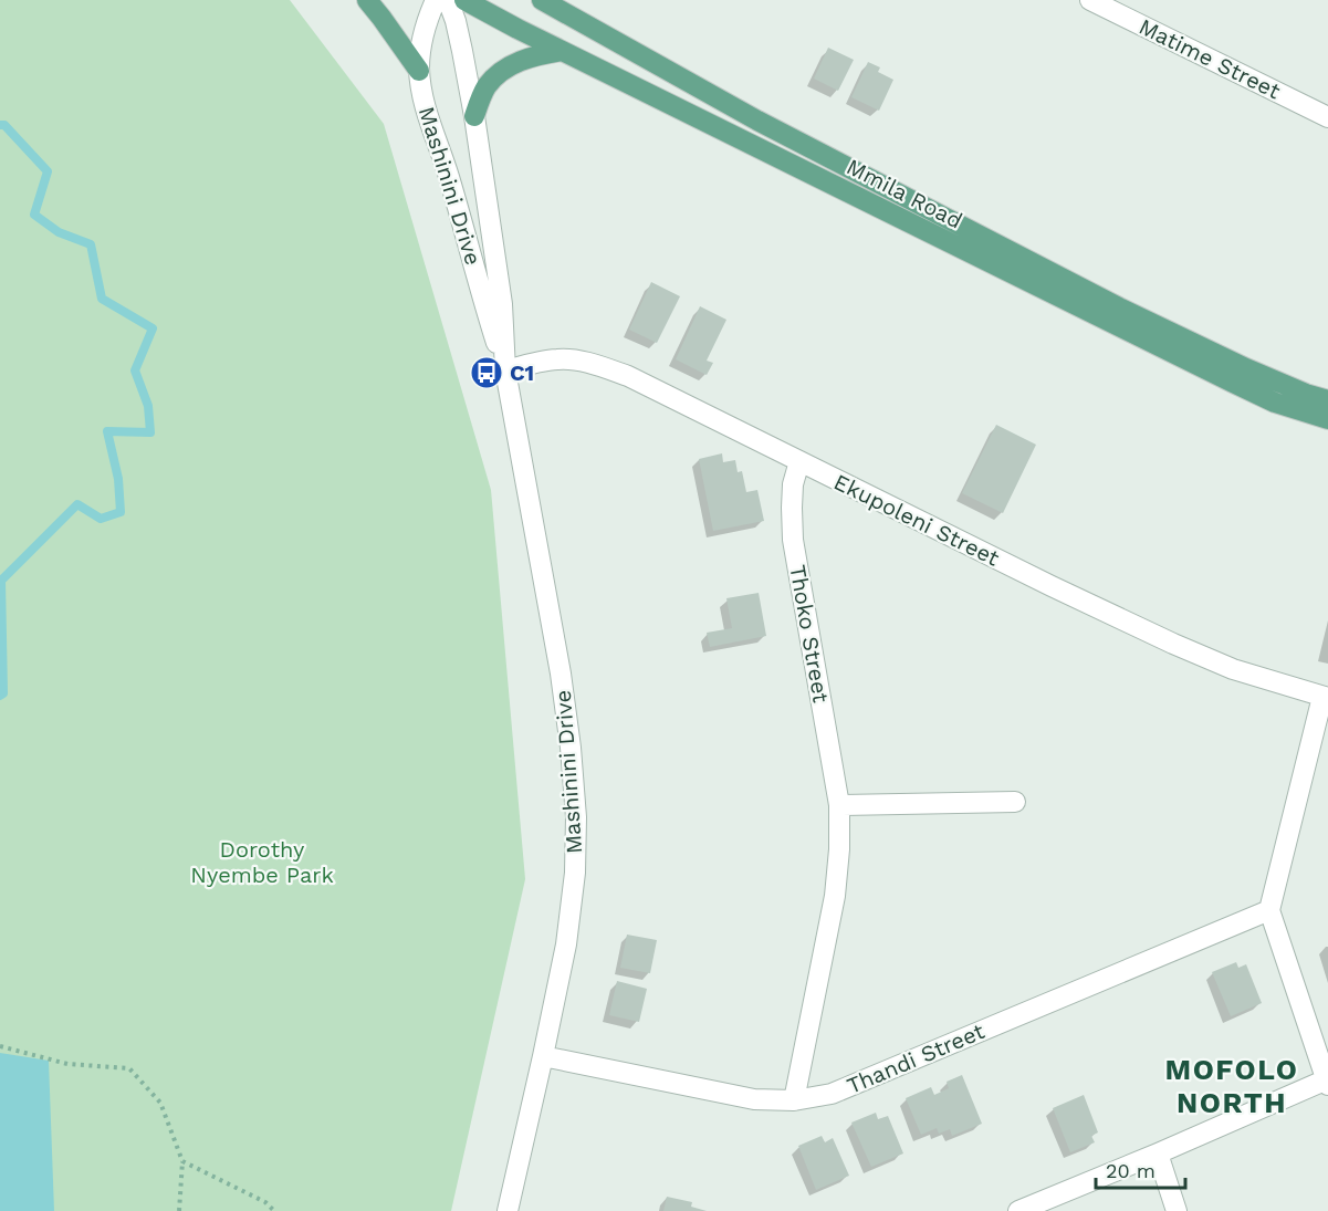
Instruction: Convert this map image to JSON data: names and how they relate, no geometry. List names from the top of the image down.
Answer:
{
  "streets": {
    "main road": ["Mmila Road"],
    "street": [
      "Matime Street",
      "Mashinini Drive",
      "Ekupoleni Street",
      "Thoko Street",
      "Thandi Street"
    ]
  },
  "crossings": [
    ["Mashinini Drive", "Ekupoleni Street"],
    ["Mashinini Drive", "Thandi Street"],
    ["Ekupoleni Street", "Thoko Street"],
    ["Thoko Street", "Thandi Street"]
  ],
  "districts": ["MOFOLO NORTH"],
  "parks": ["Dorothy Nyembe Park"],
  "places": {
    "bus stop": ["C1"]
  },
  "scale_bar": "20 m"
}
